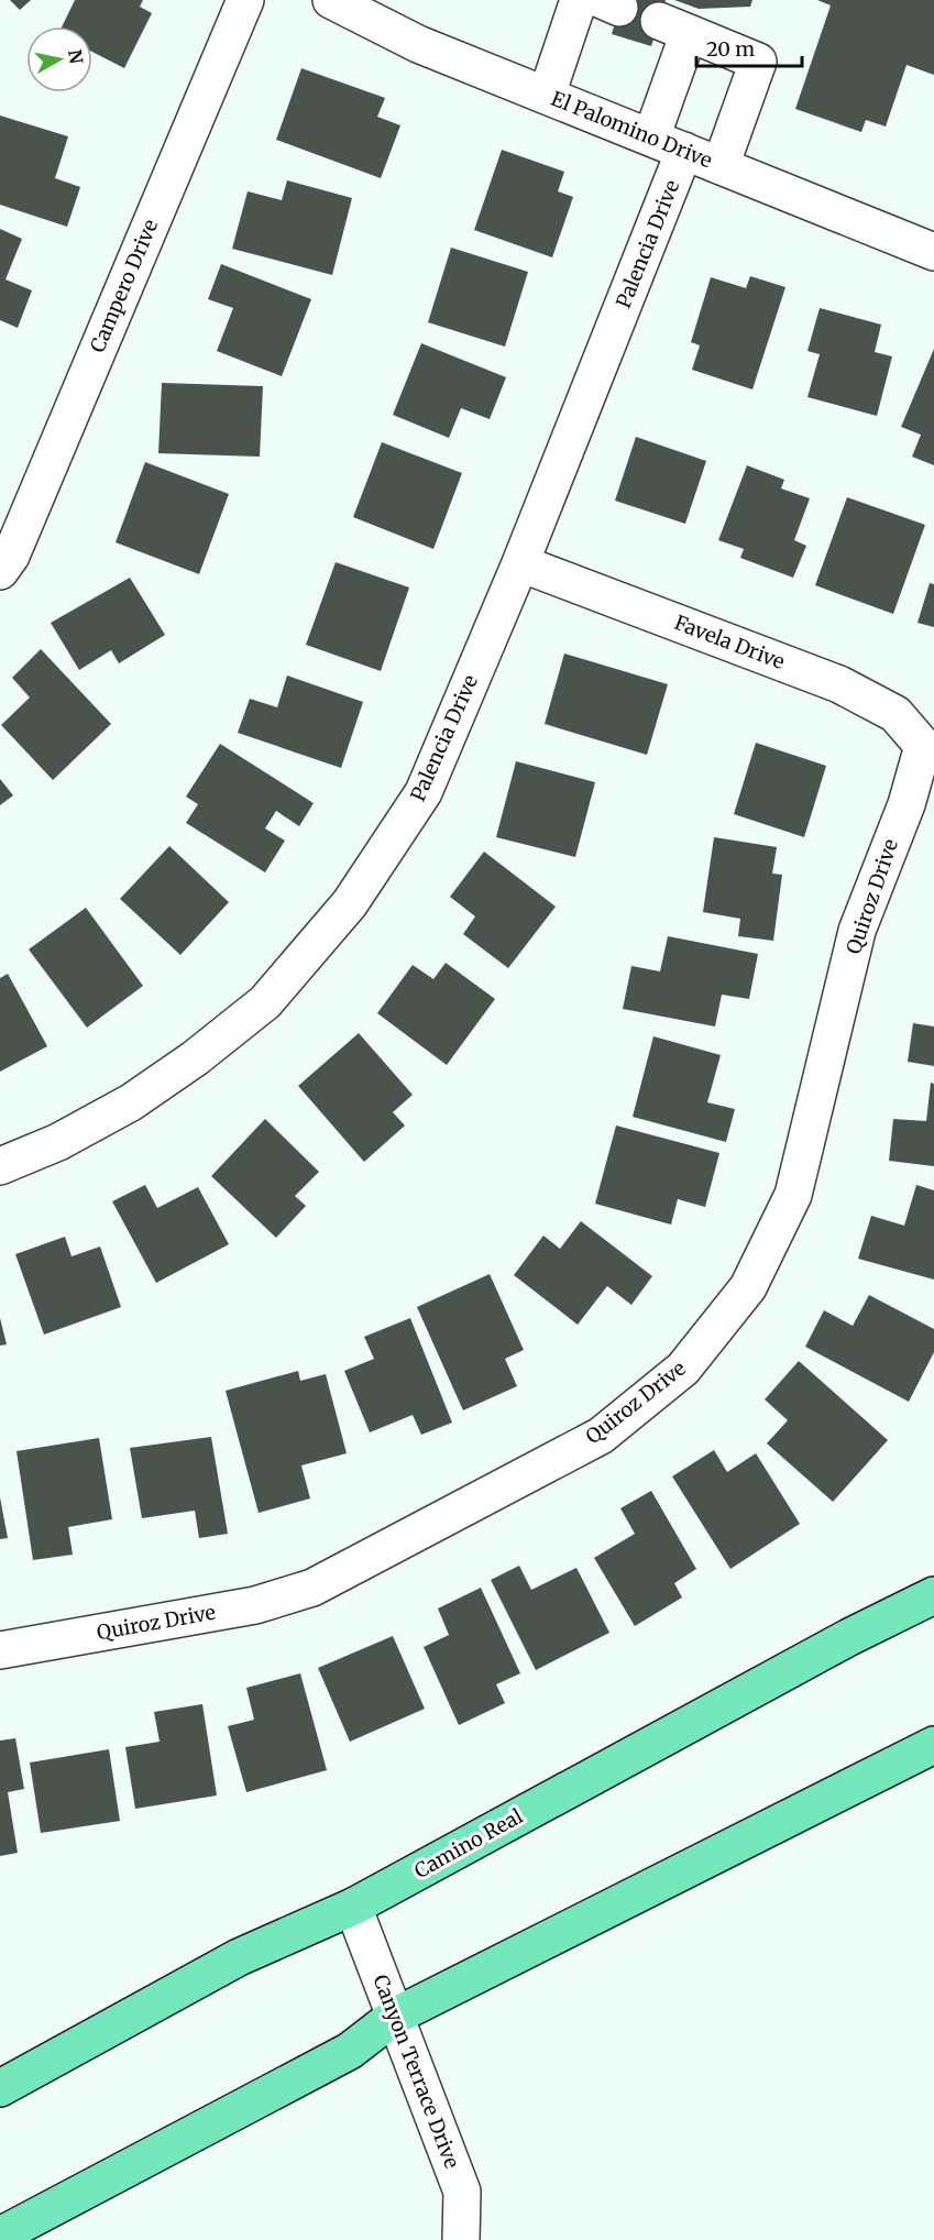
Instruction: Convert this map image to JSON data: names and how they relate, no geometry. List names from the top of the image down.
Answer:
{
  "streets": {
    "main road": ["Camino Real"],
    "street": [
      "El Palomino Drive",
      "Palencia Drive",
      "Campero Drive",
      "Favela Drive",
      "Quiroz Drive",
      "Canyon Terrace Drive"
    ]
  },
  "crossings": [
    ["El Palomino Drive", "Palencia Drive"],
    ["Palencia Drive", "Favela Drive"],
    ["Favela Drive", "Quiroz Drive"],
    ["Camino Real", "Canyon Terrace Drive"]
  ],
  "scale_bar": "20 m",
  "north": "right"
}
